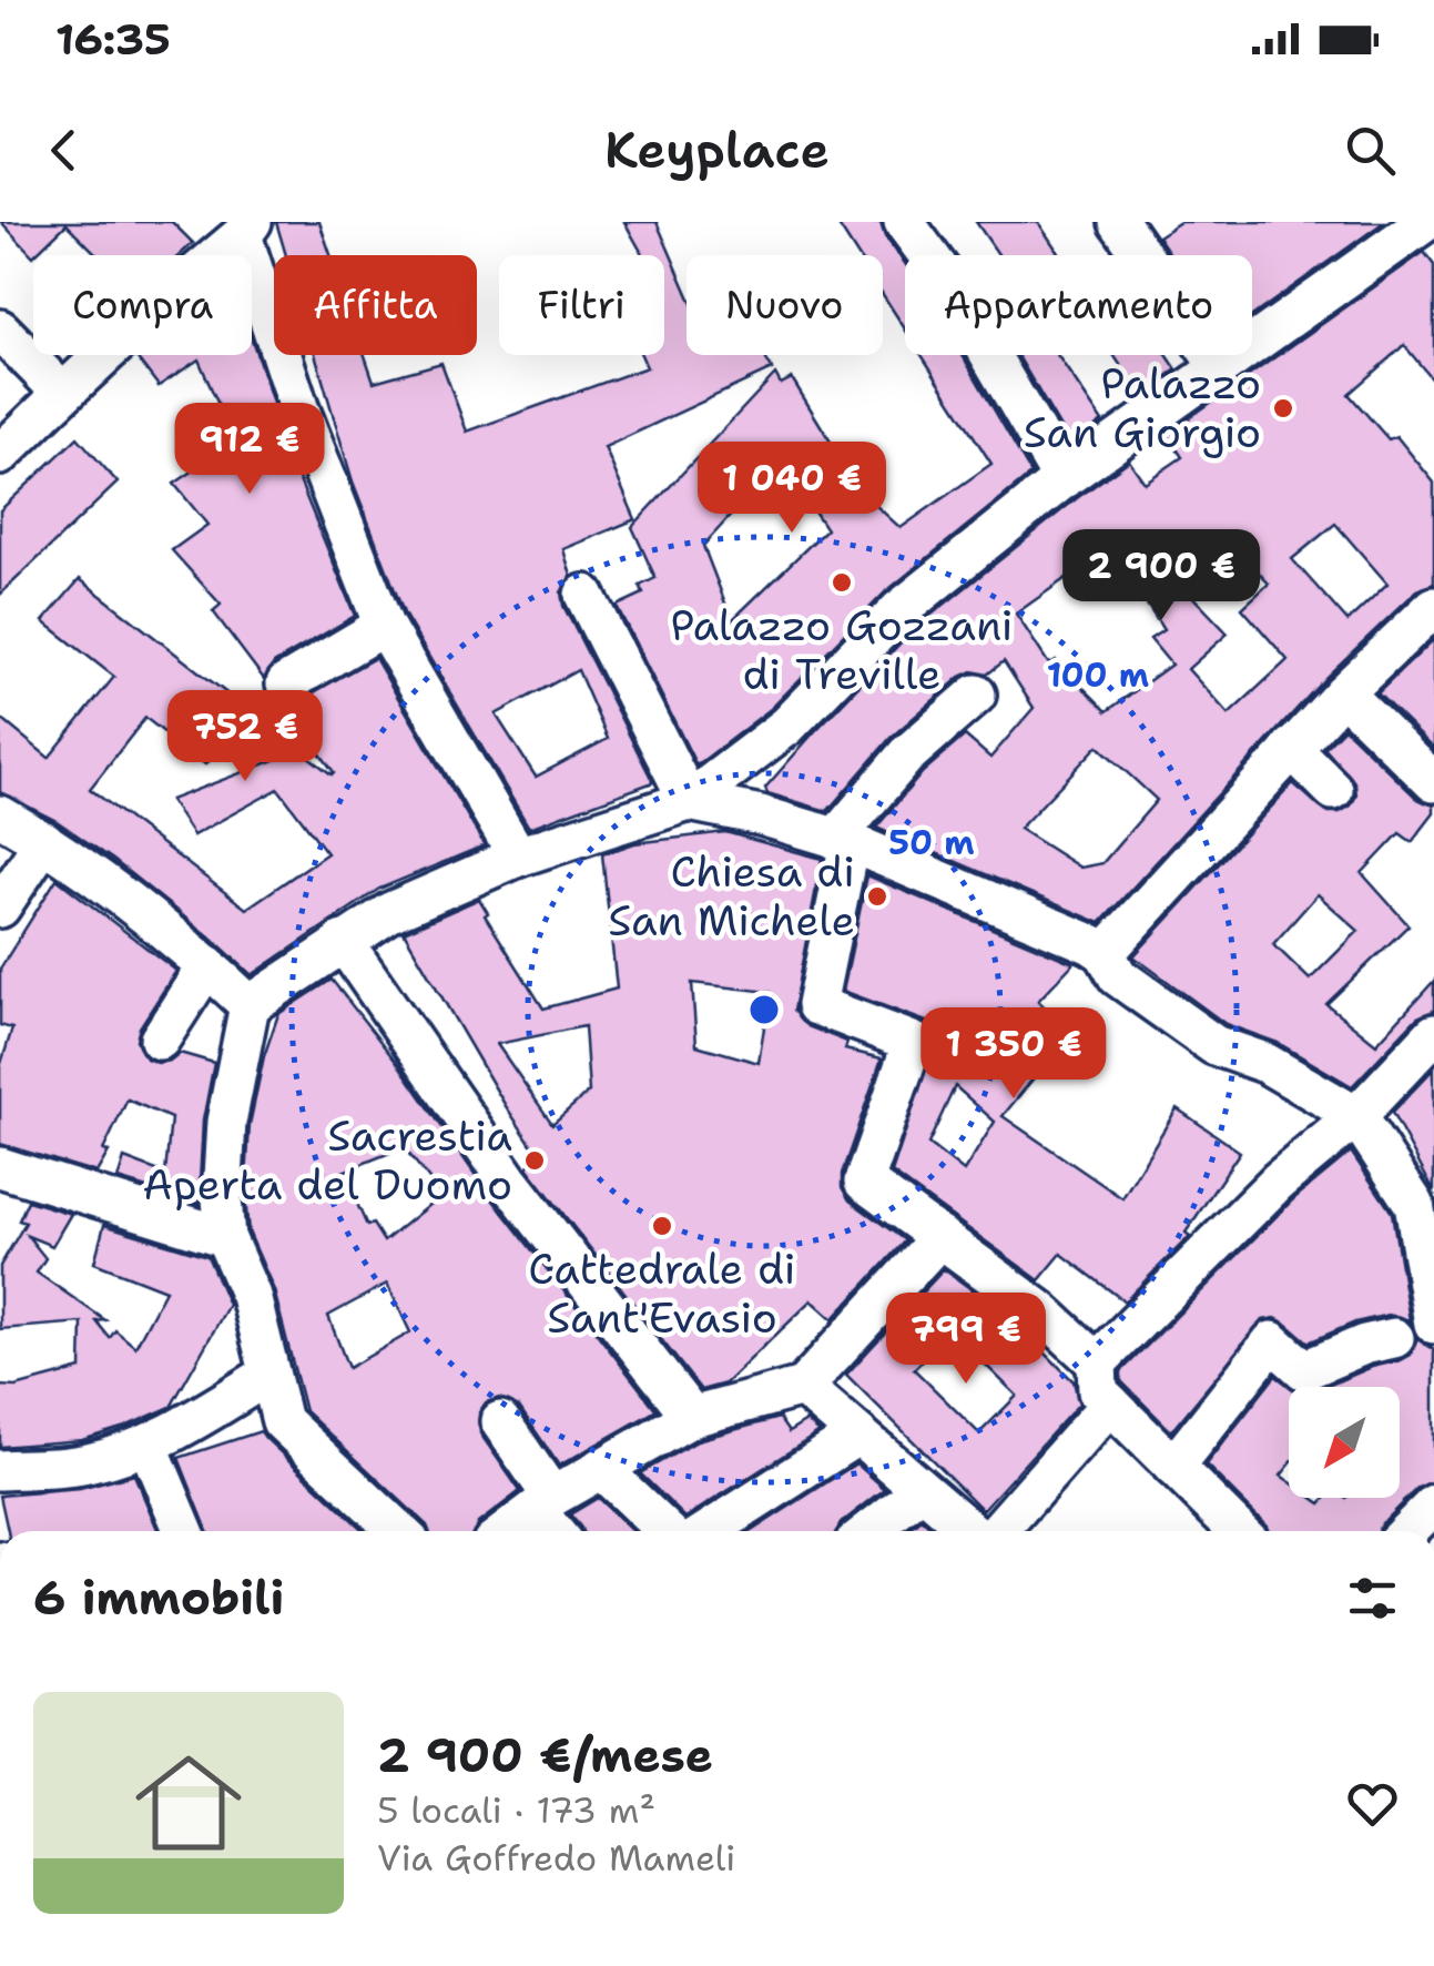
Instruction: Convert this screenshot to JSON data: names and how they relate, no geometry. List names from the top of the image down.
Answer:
{
  "places": [
    "Palazzo San Giorgio",
    "Palazzo Gozzani di Treville",
    "Chiesa di San Michele",
    "Sacrestia Aperta del Duomo",
    "Cattedrale di Sant'Evasio"
  ],
  "north": "bottom left",
  "page": {
    "status": "16:35",
    "header": "Keyplace",
    "chip": [
      "Compra",
      "Affitta",
      "Filtri",
      "Nuovo",
      "Appartamento"
    ],
    "price": [
      "912 €",
      "1 040 €",
      "2 900 €",
      "752 €",
      "1 350 €",
      "799 €"
    ],
    "heading": "6 immobili",
    "list": [
      {
        "name": "2 900 €/mese",
        "note": "5 locali · 173 m² · Via Goffredo Mameli"
      }
    ]
  },
  "rings": ["100 m", "50 m"]
}
